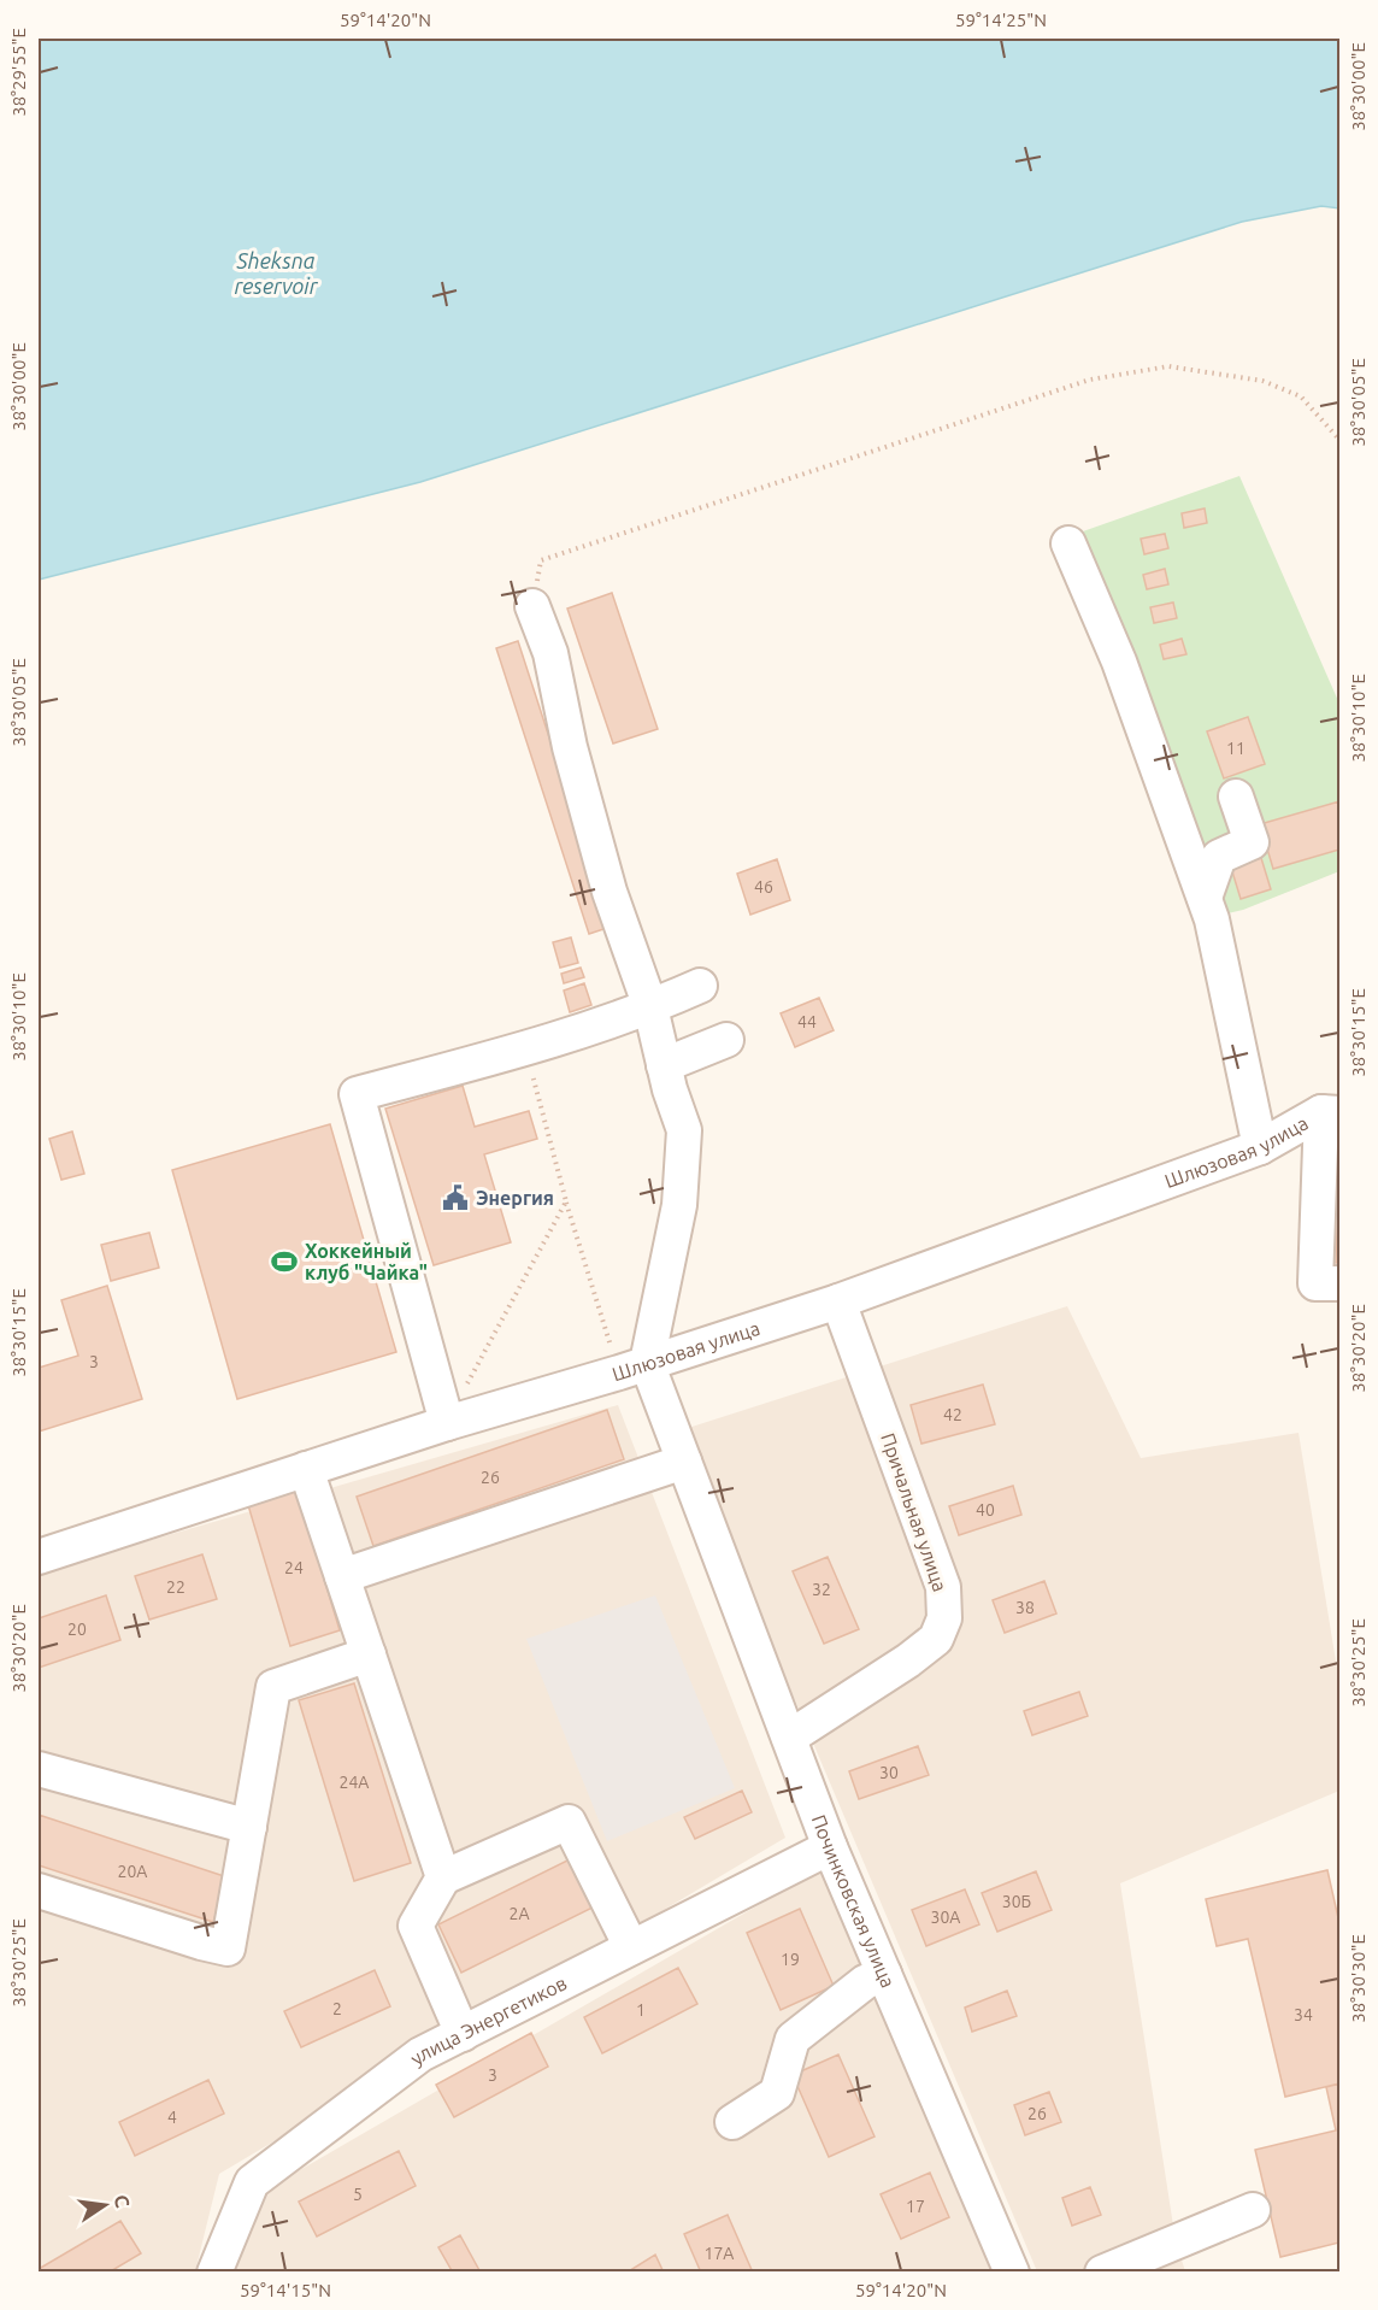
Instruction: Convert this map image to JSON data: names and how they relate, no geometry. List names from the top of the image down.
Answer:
{
  "streets": {
    "street": [
      "Шлюзовая улица",
      "Причальная улица",
      "Починковская улица",
      "улица Энергетиков"
    ]
  },
  "crossings": [
    ["Шлюзовая улица", "Причальная улица"],
    ["Шлюзовая улица", "Починковская улица"],
    ["Причальная улица", "Починковская улица"],
    ["Починковская улица", "улица Энергетиков"]
  ],
  "water": ["Sheksna reservoir"],
  "places": {
    "public building": ["Энергия"],
    "sports": ["Хоккейный клуб \"Чайка\""]
  },
  "house_numbers": [
    "11",
    "46",
    "44",
    "3",
    "42",
    "26",
    "40",
    "24",
    "22",
    "32",
    "38",
    "20",
    "30",
    "24А",
    "20А",
    "30Б",
    "2А",
    "30А",
    "19",
    "2",
    "1",
    "34",
    "3",
    "26",
    "4",
    "5",
    "17",
    "17А"
  ],
  "north": "right",
  "coordinates": [
    "59°14'20\"N",
    "59°14'25\"N",
    "38°29'55\"E",
    "38°30'00\"E",
    "38°30'05\"E",
    "38°30'10\"E",
    "38°30'15\"E",
    "38°30'20\"E",
    "38°30'25\"E",
    "38°30'30\"E",
    "59°14'15\"N"
  ]
}
